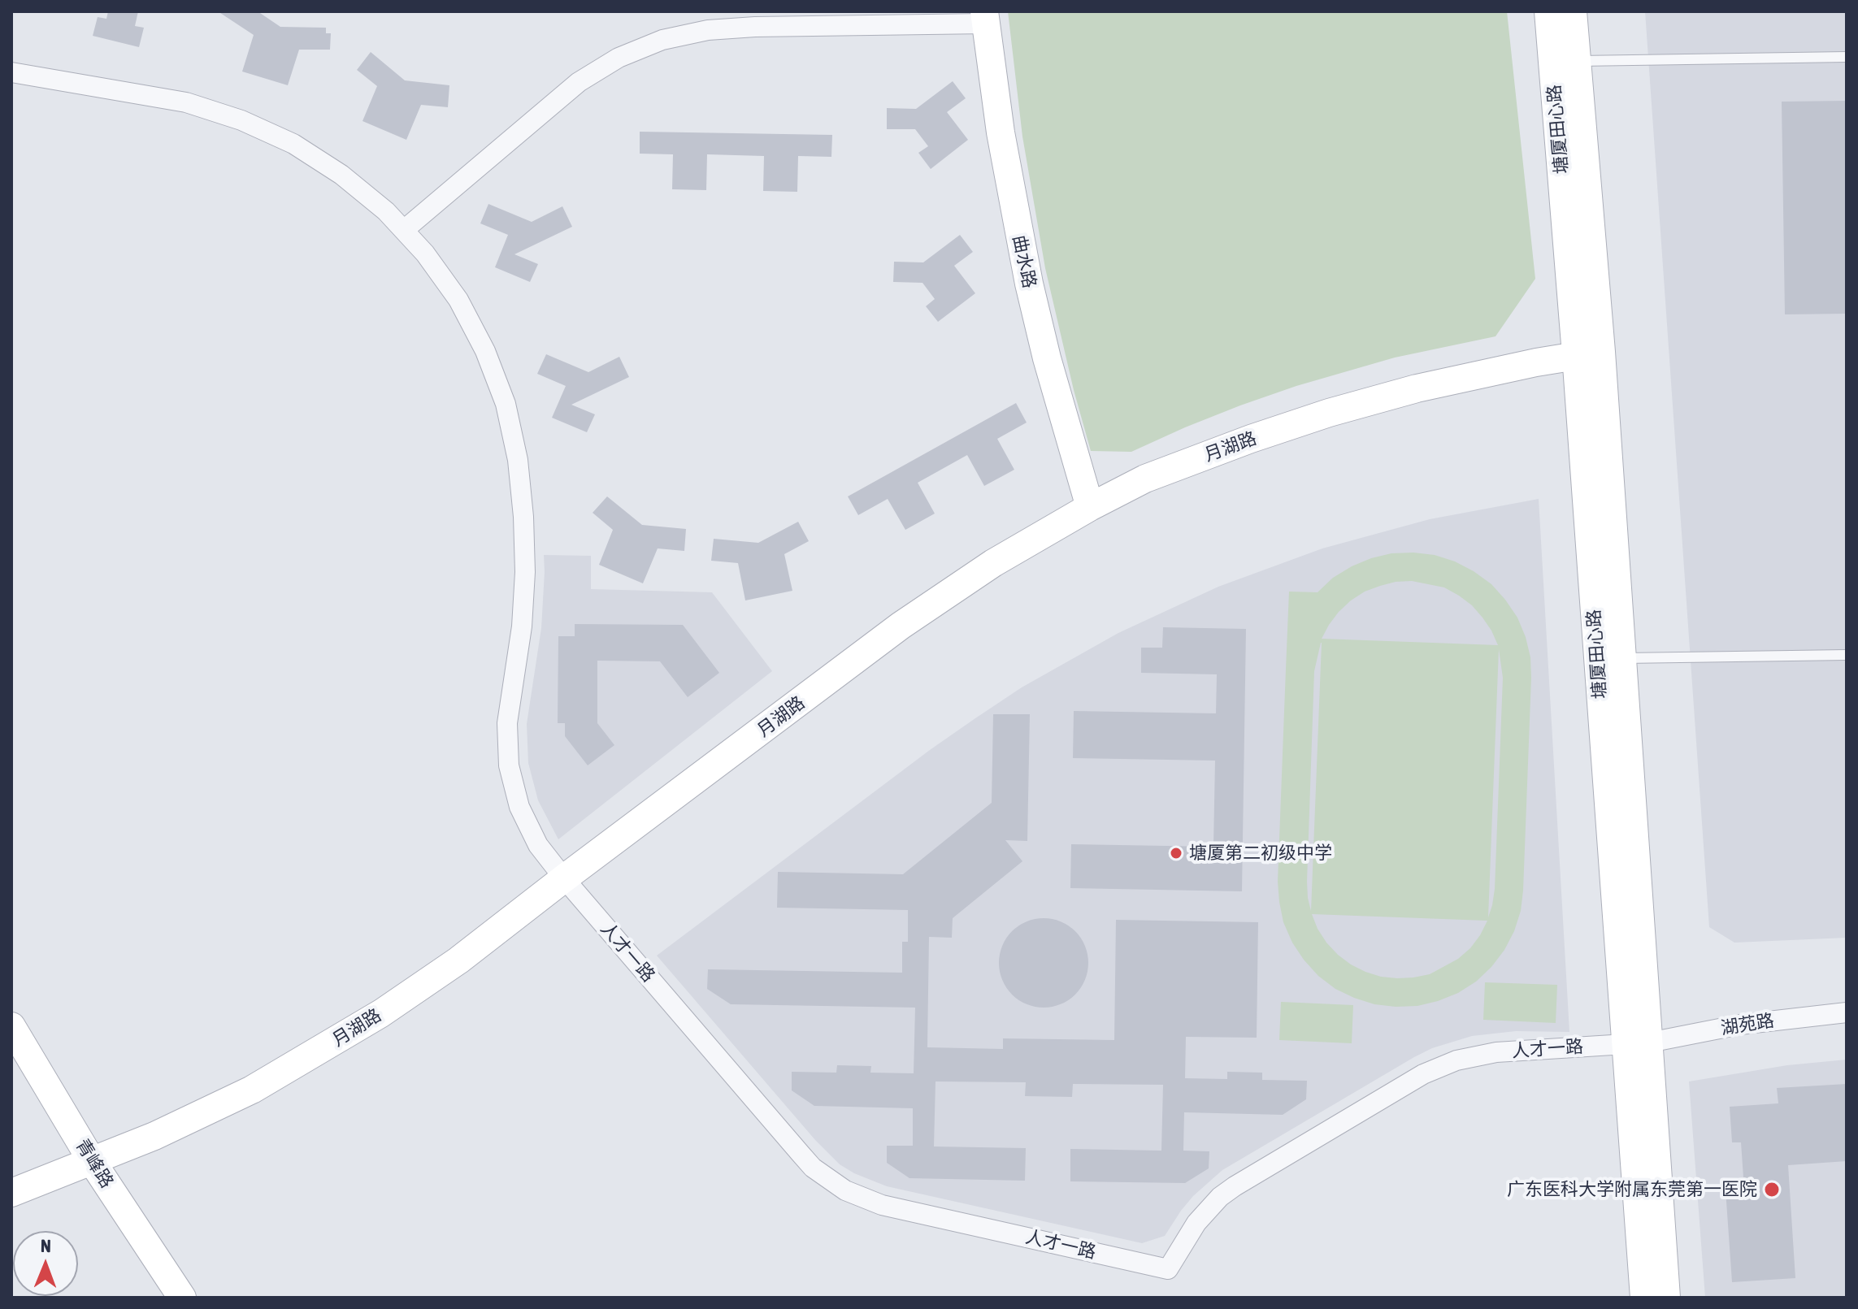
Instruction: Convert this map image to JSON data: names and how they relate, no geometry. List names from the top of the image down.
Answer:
{
  "streets": {
    "street": [
      "塘厦田心路",
      "曲水路",
      "月湖路",
      "人才一路",
      "湖苑路",
      "青峰路"
    ]
  },
  "crossings": [
    ["塘厦田心路", "月湖路"],
    ["塘厦田心路", "人才一路"],
    ["塘厦田心路", "湖苑路"],
    ["曲水路", "月湖路"],
    ["月湖路", "人才一路"],
    ["月湖路", "青峰路"],
    ["人才一路", "湖苑路"]
  ],
  "places": ["塘厦第二初级中学", "广东医科大学附属东莞第一医院"],
  "north": "top"
}
